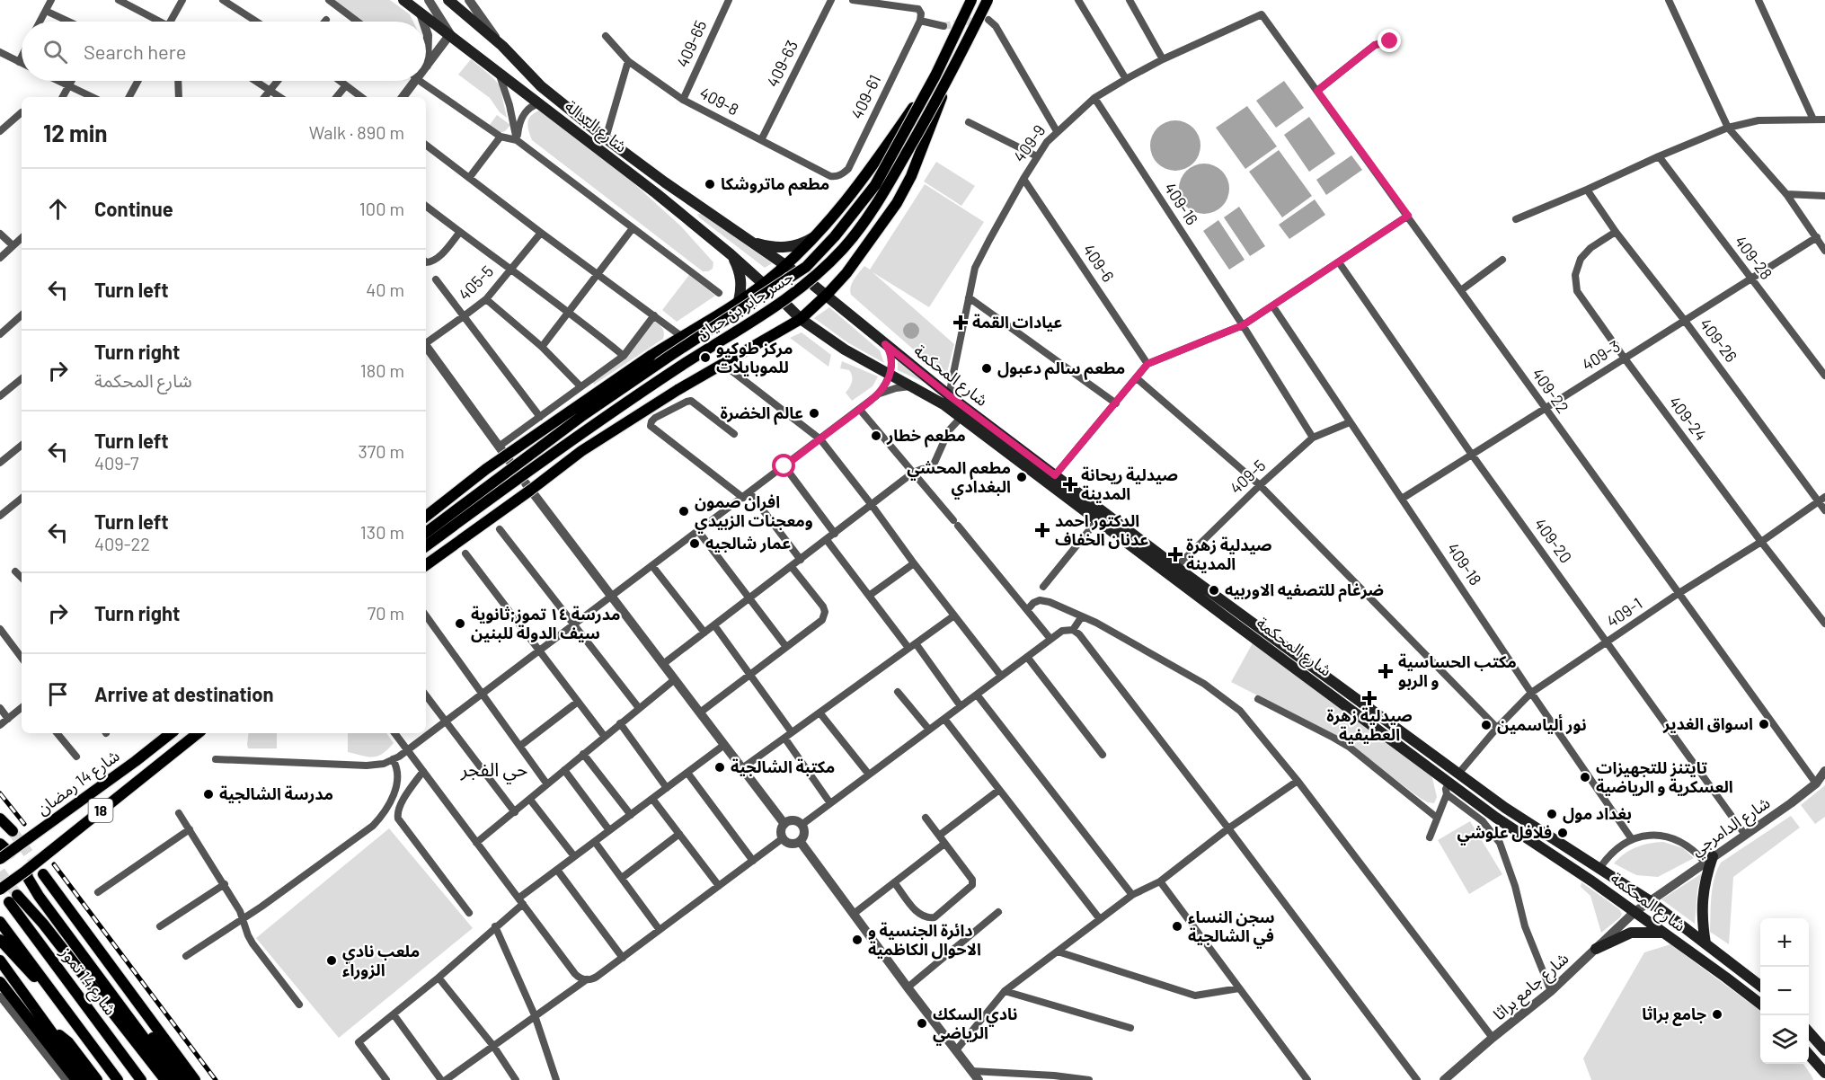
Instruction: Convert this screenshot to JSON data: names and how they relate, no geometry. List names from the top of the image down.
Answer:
{
  "streets": {
    "main road": [
      "شارع البدالة",
      "جسر جابر بن حيان",
      "شارع المحكمة",
      "شارع 14 رمضان",
      "18",
      "شارع 14 تموز"
    ],
    "street": [
      "409-65",
      "409-63",
      "409-61",
      "409-8",
      "409-9",
      "409-16",
      "409-28",
      "409-6",
      "405-5",
      "409-26",
      "409-3",
      "409-22",
      "409-24",
      "409-5",
      "409-20",
      "409-18",
      "409-1",
      "شارع الدامرجي",
      "شارع جامع براثا"
    ]
  },
  "crossings": [
    ["409-65", "409-8"],
    ["409-63", "409-8"],
    ["409-61", "409-8"],
    ["409-9", "409-16"],
    ["409-9", "409-6"],
    ["409-9", "شارع المحكمة"],
    ["409-9", "409-22"],
    ["409-16", "409-5"],
    ["409-28", "409-3"],
    ["409-26", "409-3"],
    ["409-26", "409-24"],
    ["409-26", "409-1"],
    ["409-3", "409-22"],
    ["409-3", "409-24"],
    ["409-3", "409-20"],
    ["409-3", "409-18"],
    ["شارع المحكمة", "409-5"],
    ["شارع المحكمة", "409-1"],
    ["شارع المحكمة", "شارع الدامرجي"],
    ["شارع المحكمة", "شارع جامع براثا"],
    ["409-22", "409-1"],
    ["409-22", "شارع الدامرجي"],
    ["409-24", "409-1"],
    ["409-5", "409-18"],
    ["409-20", "409-1"],
    ["409-20", "شارع الدامرجي"],
    ["409-18", "409-1"],
    ["شارع الدامرجي", "شارع جامع براثا"]
  ],
  "districts": ["حي الفجر"],
  "places": {
    "other": [
      "مطعم ماتروشكا",
      "مركز طوكيو للموبايلات",
      "مطعم سالم دعبول",
      "عالم الخضرة",
      "مطعم خطار",
      "مطعم المحشي البغدادي",
      "افران صمون ومعجنات الزبيدي",
      "عمار شالجيه",
      "ضرغام للتصفيه الاوربيه",
      "مدرسة ١٤ تموز;ثانوية سيف الدولة للبنين",
      "اسواق الغدير",
      "نور ألياسمين",
      "مكتبة الشالجية",
      "تايتنز للتجهيزات العسكرية و الرياضية",
      "مدرسة الشالجية",
      "بغداد مول",
      "فلافل علوشي",
      "سجن النساء في الشالجية",
      "دائرة الجنسية و الاحوال الكاظمية",
      "ملعب نادي الزوراء",
      "جامع براثا",
      "نادي السكك الرياضي"
    ],
    "health": [
      "عيادات القمة",
      "صيدلية ريحانة المدينة",
      "الدكتور احمد عدنان الخفاف",
      "صيدلية زهرة المدينة",
      "مكتب الحساسية و الربو",
      "صيدلية زهرة العطيفية"
    ]
  },
  "page": {
    "search": "Search here",
    "heading": ["12 min", "Walk · 890 m"],
    "list": [
      ["Continue", "100 m"],
      ["Turn left", "40 m"],
      ["Turn right", "شارع المحكمة", "180 m"],
      ["Turn left", "409-7", "370 m"],
      ["Turn left", "409-22", "130 m"],
      ["Turn right", "70 m"],
      "Arrive at destination"
    ],
    "map_buttons": ["+", "−"]
  }
}
